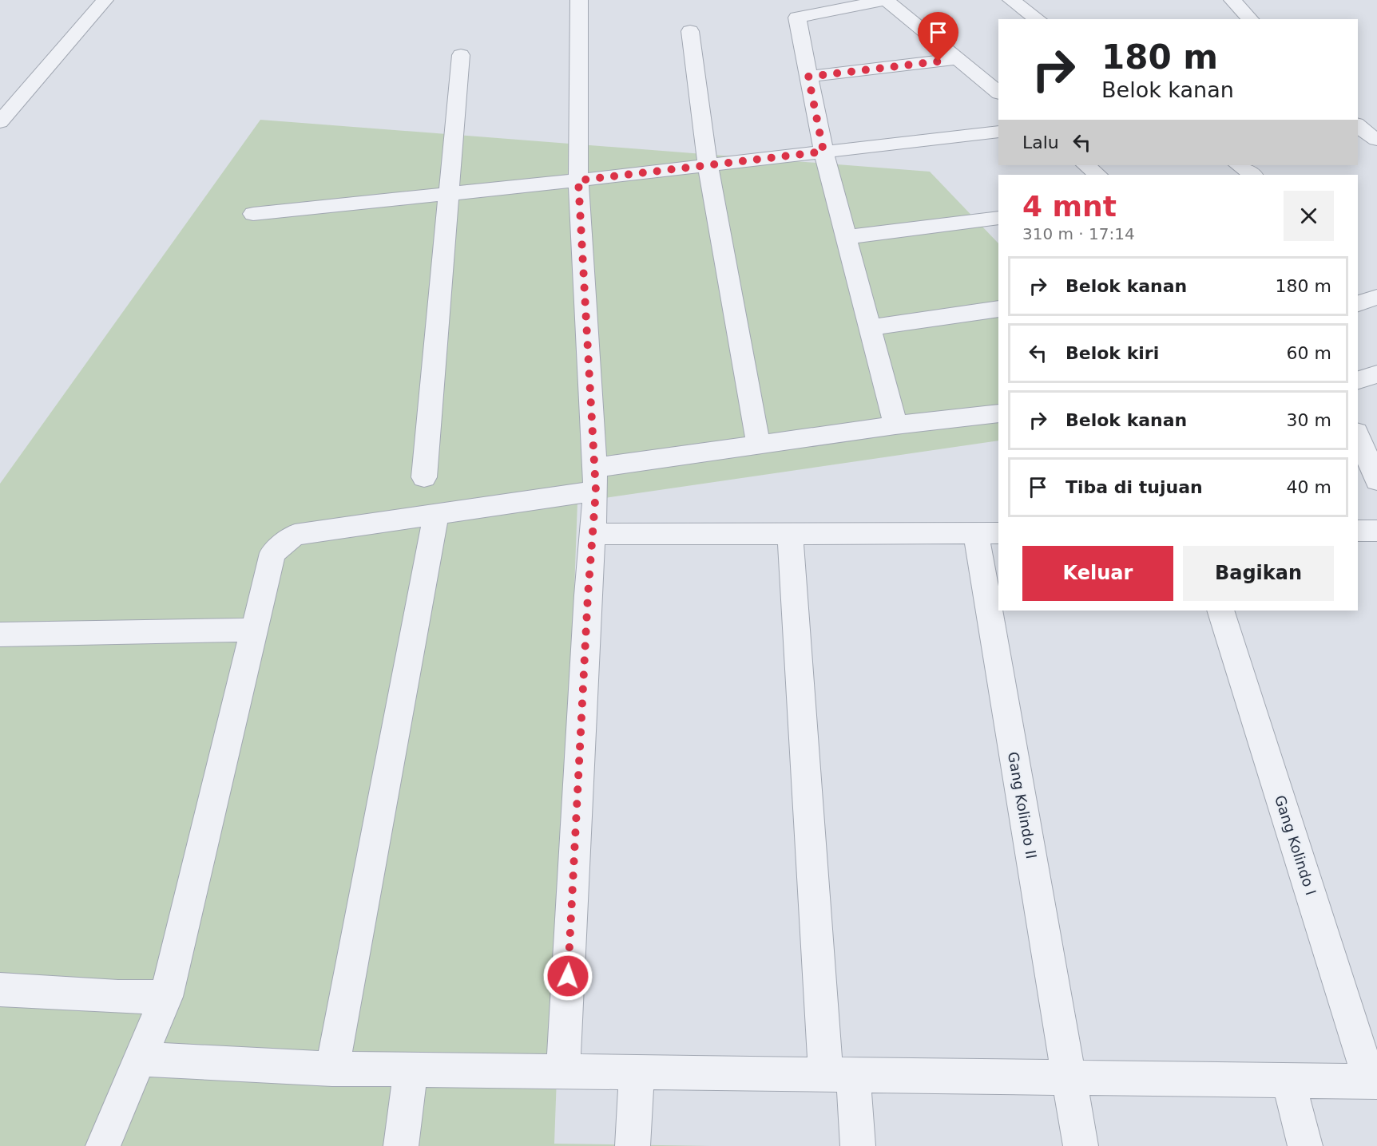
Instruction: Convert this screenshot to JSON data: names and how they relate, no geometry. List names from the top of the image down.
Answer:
{
  "streets": {
    "street": ["Gang Kolindo II", "Gang Kolindo I"]
  },
  "page": {
    "turn": ["180 m", "Belok kanan"],
    "then": "Lalu",
    "heading": ["4 mnt", "310 m · 17:14"],
    "list": [
      {
        "name": "Belok kanan",
        "value": "180 m"
      },
      {
        "name": "Belok kiri",
        "value": "60 m"
      },
      {
        "name": "Belok kanan",
        "value": "30 m"
      },
      {
        "name": "Tiba di tujuan",
        "value": "40 m"
      }
    ],
    "buttons": ["Keluar", "Bagikan"]
  }
}
